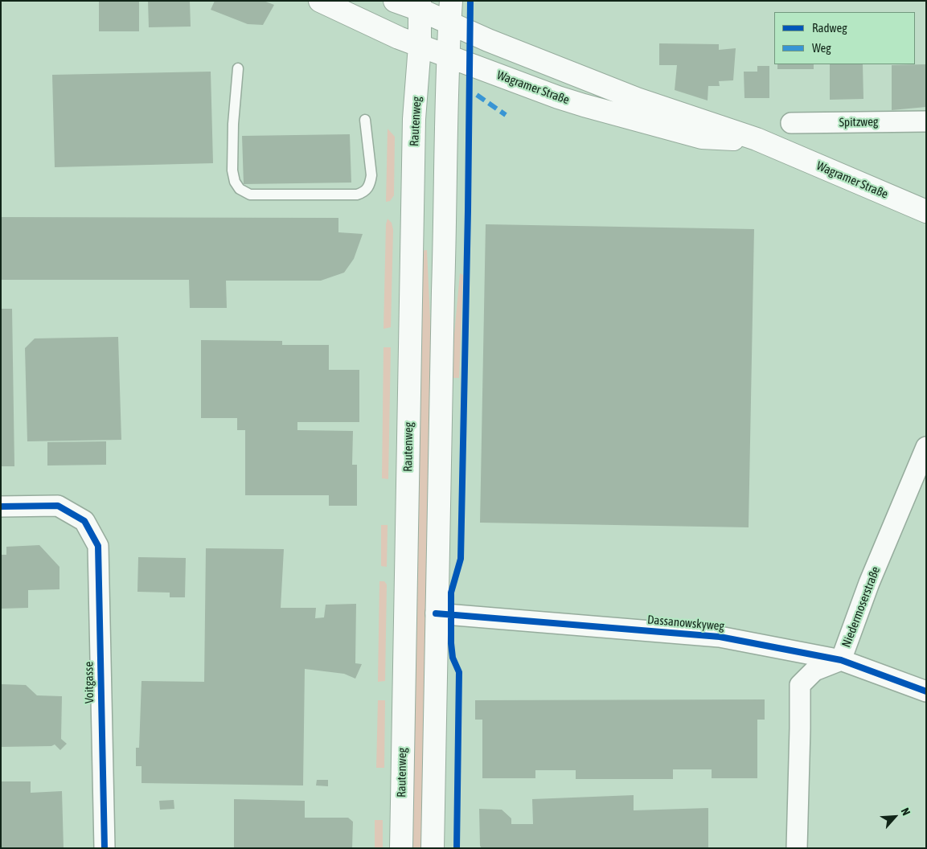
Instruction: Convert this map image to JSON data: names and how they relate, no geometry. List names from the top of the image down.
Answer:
{
  "streets": {
    "main road": ["Wagramer Straße", "Rautenweg"],
    "street": [
      "Spitzweg",
      "Niedermoserstraße",
      "Dassanowskyweg",
      "Voitgasse"
    ]
  },
  "crossings": [
    ["Wagramer Straße", "Rautenweg"],
    ["Niedermoserstraße", "Dassanowskyweg"]
  ],
  "legend": ["Radweg", "Weg"],
  "north": "top right"
}
